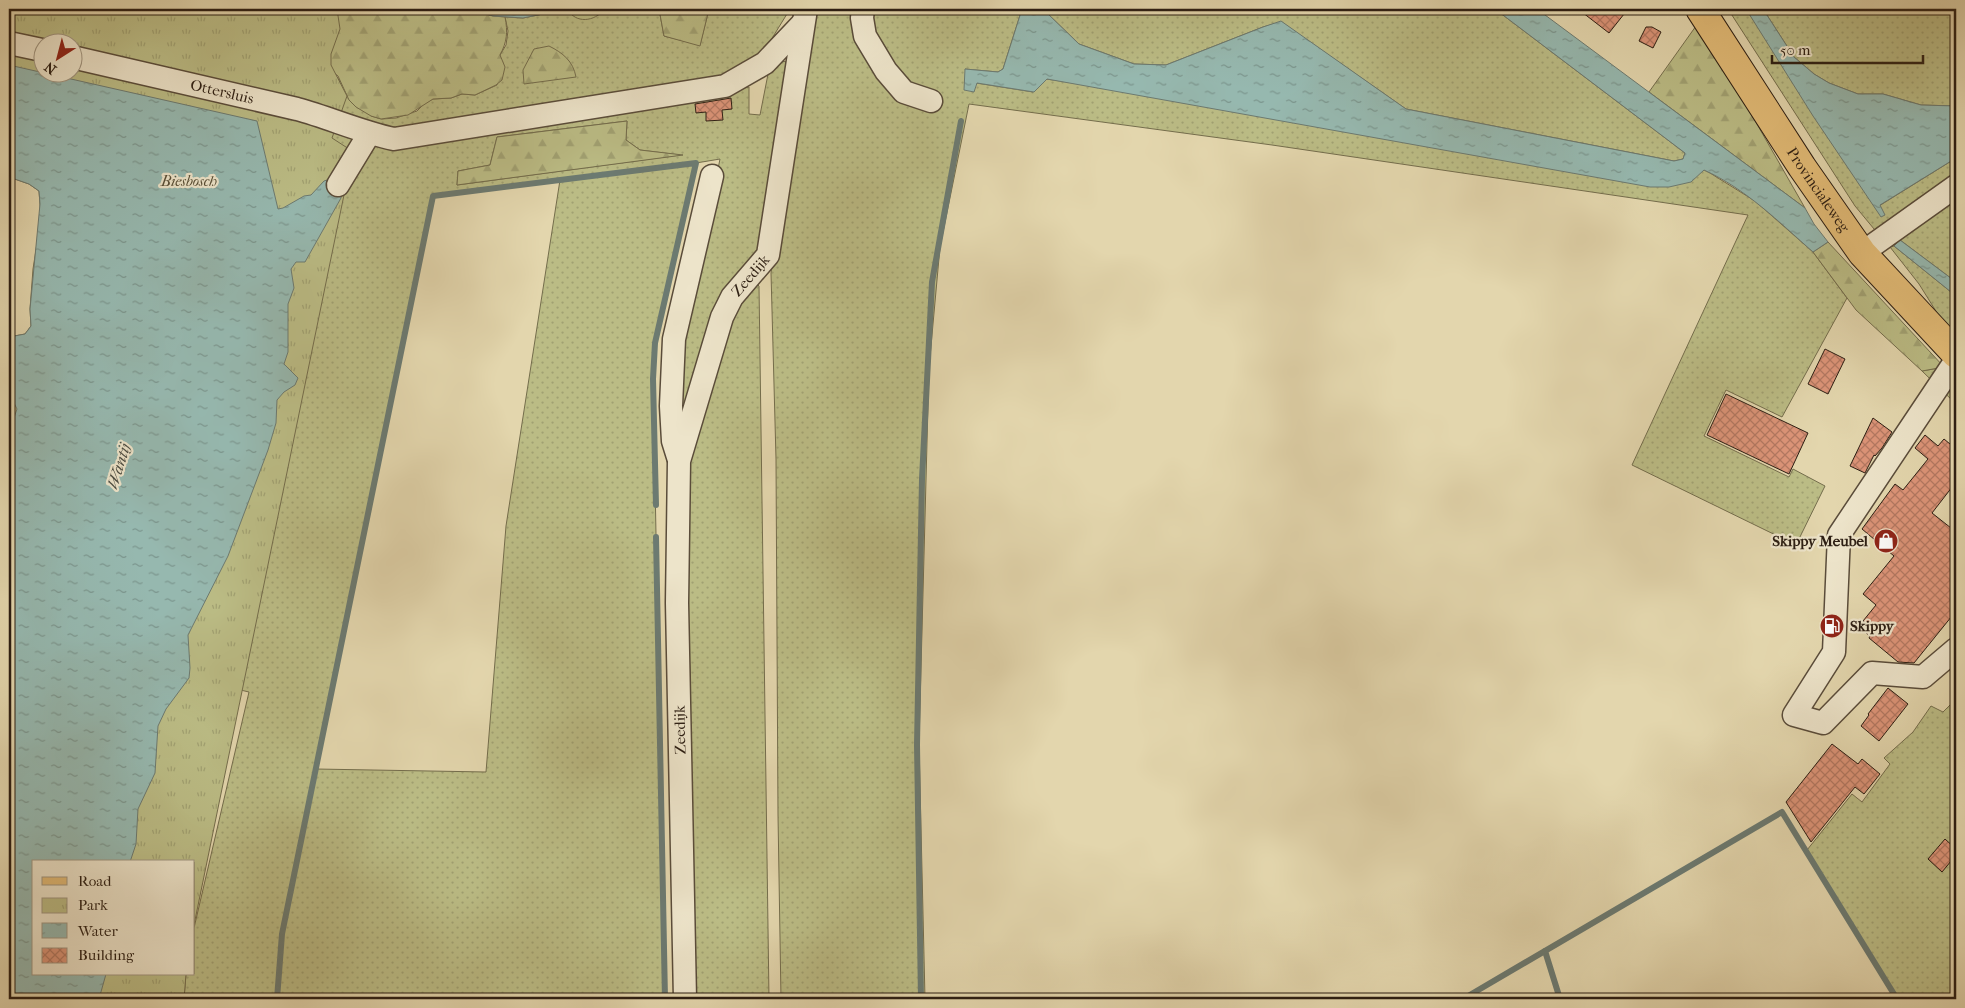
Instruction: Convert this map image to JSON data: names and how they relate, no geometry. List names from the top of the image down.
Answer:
{
  "streets": {
    "main road": ["Provincialeweg"],
    "street": ["Ottersluis", "Zeedijk"]
  },
  "crossings": [
    ["Ottersluis", "Zeedijk"]
  ],
  "water": ["Wantij"],
  "parks": ["Biesbosch"],
  "places": {
    "shop": ["Skippy Meubel"],
    "fuel station": ["Skippy"]
  },
  "legend": [
    "Road",
    "Park",
    "Water",
    "Building"
  ],
  "scale_bar": "50 m",
  "north": "bottom left"
}
